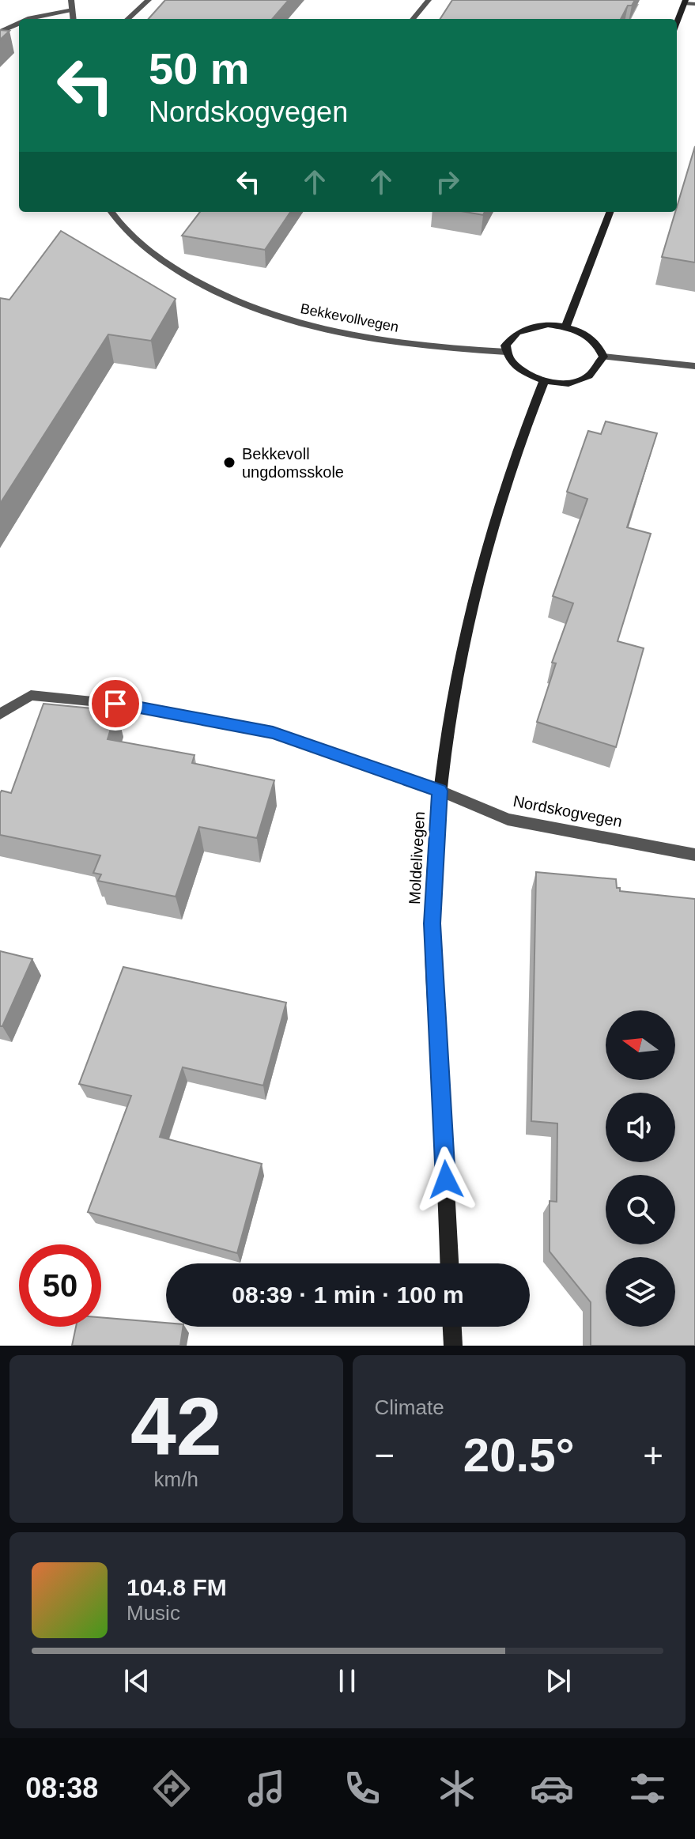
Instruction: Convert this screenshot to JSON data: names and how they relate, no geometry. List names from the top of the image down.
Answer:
{
  "streets": {
    "main road": ["Moldelivegen"],
    "street": ["Bekkevollvegen", "Nordskogvegen"]
  },
  "crossings": [
    ["Bekkevollvegen", "Moldelivegen"],
    ["Nordskogvegen", "Moldelivegen"]
  ],
  "places": ["Bekkevoll ungdomsskole"],
  "north": "left",
  "page": {
    "turn": ["50 m", "Nordskogvegen"],
    "limit": "50",
    "trip": "08:39 · 1 min · 100 m",
    "tile": [
      ["42", "km/h"],
      "Climate"
    ],
    "heat": ["−", "20.5°", "+"],
    "song": ["104.8 FM", "Music"],
    "tabs": "08:38"
  }
}
